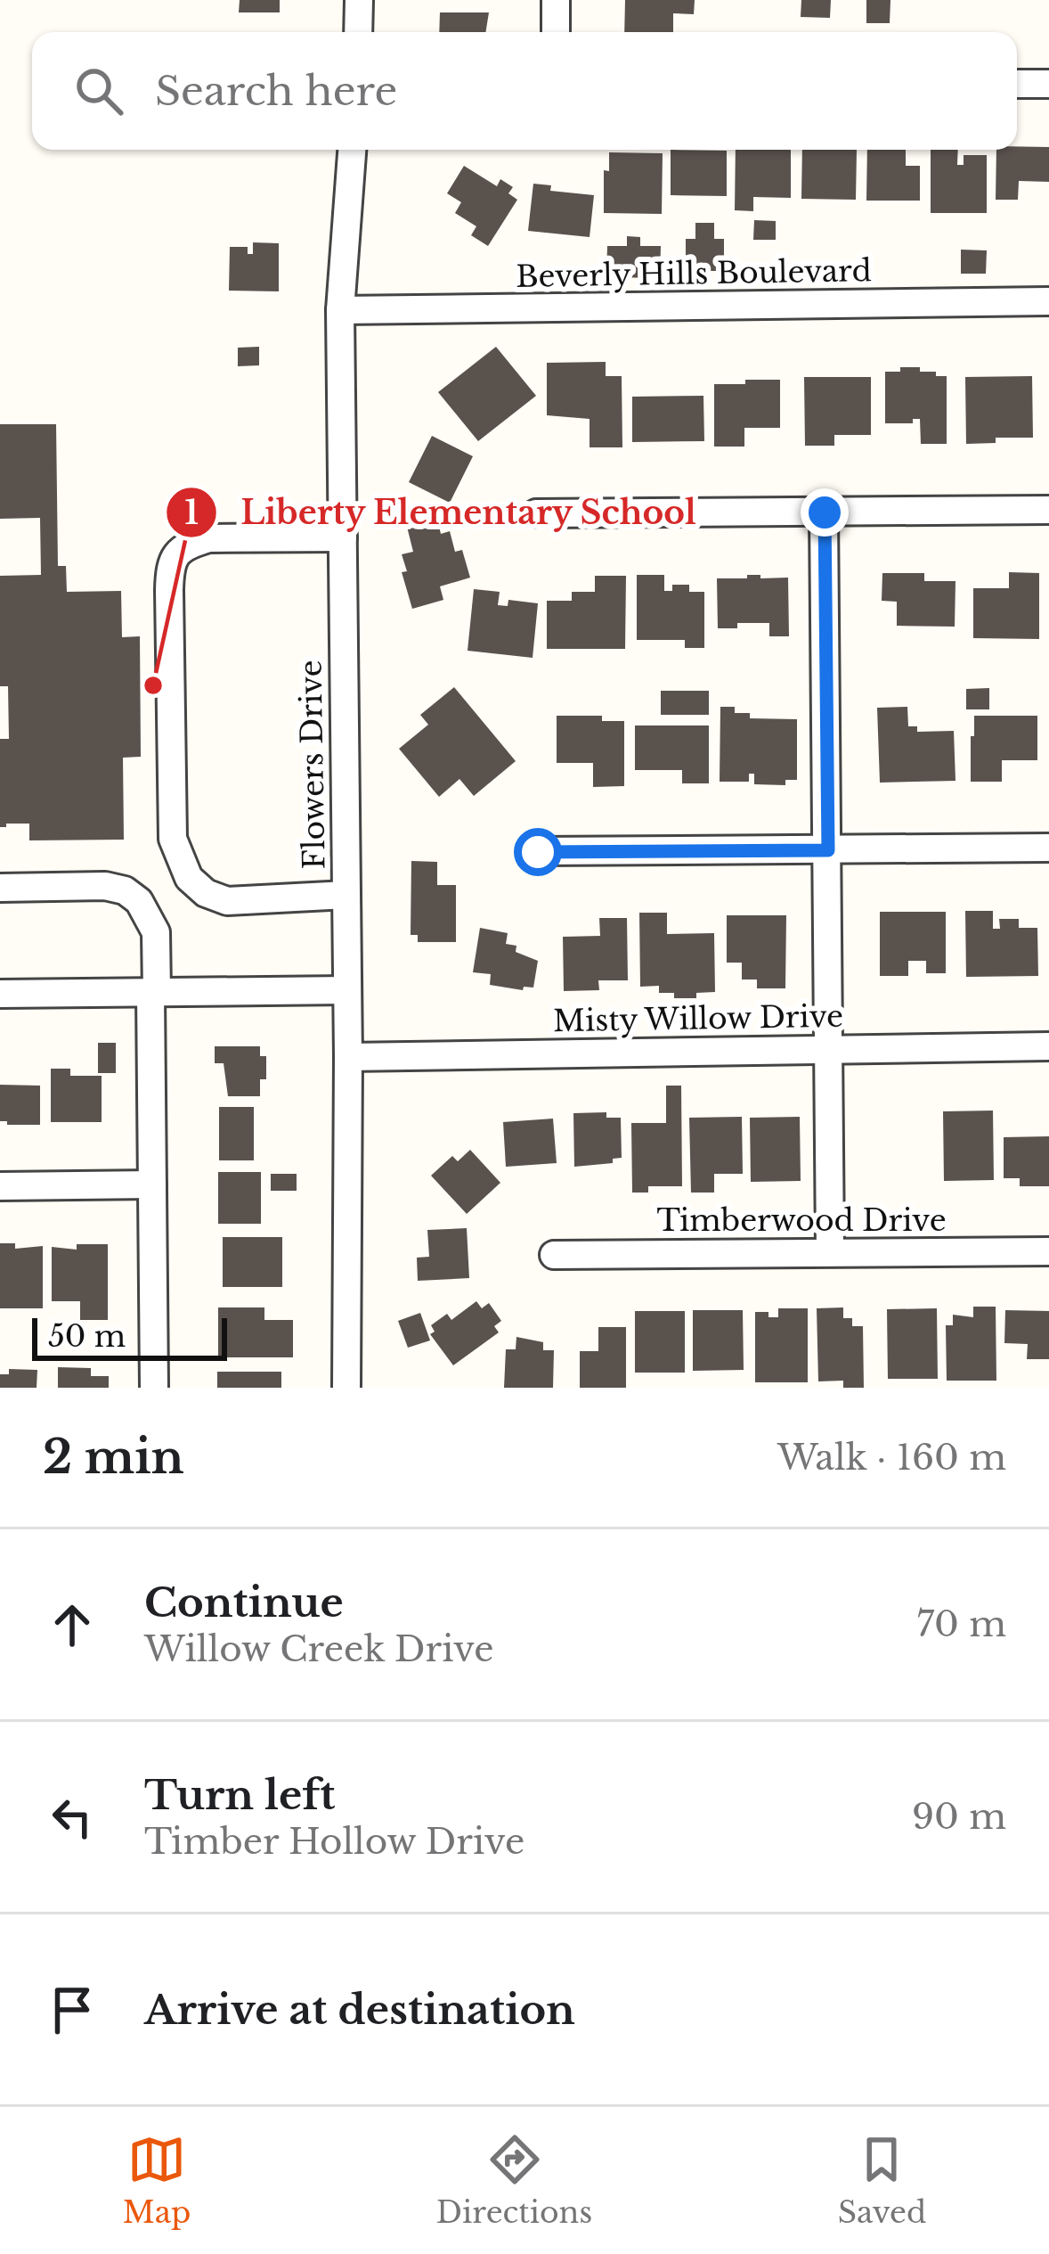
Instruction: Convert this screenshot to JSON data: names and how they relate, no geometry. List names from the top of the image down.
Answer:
{
  "streets": {
    "street": [
      "Beverly Hills Boulevard",
      "Flowers Drive",
      "Misty Willow Drive",
      "Timberwood Drive"
    ]
  },
  "crossings": [
    ["Beverly Hills Boulevard", "Flowers Drive"],
    ["Flowers Drive", "Misty Willow Drive"]
  ],
  "places": ["Liberty Elementary School"],
  "scale_bar": "50 m",
  "page": {
    "search": "Search here",
    "scale": "50 m",
    "heading": ["2 min", "Walk · 160 m"],
    "list": [
      ["Continue", "Willow Creek Drive", "70 m"],
      ["Turn left", "Timber Hollow Drive", "90 m"],
      "Arrive at destination"
    ],
    "nav": ["Map", "Directions", "Saved"]
  }
}
